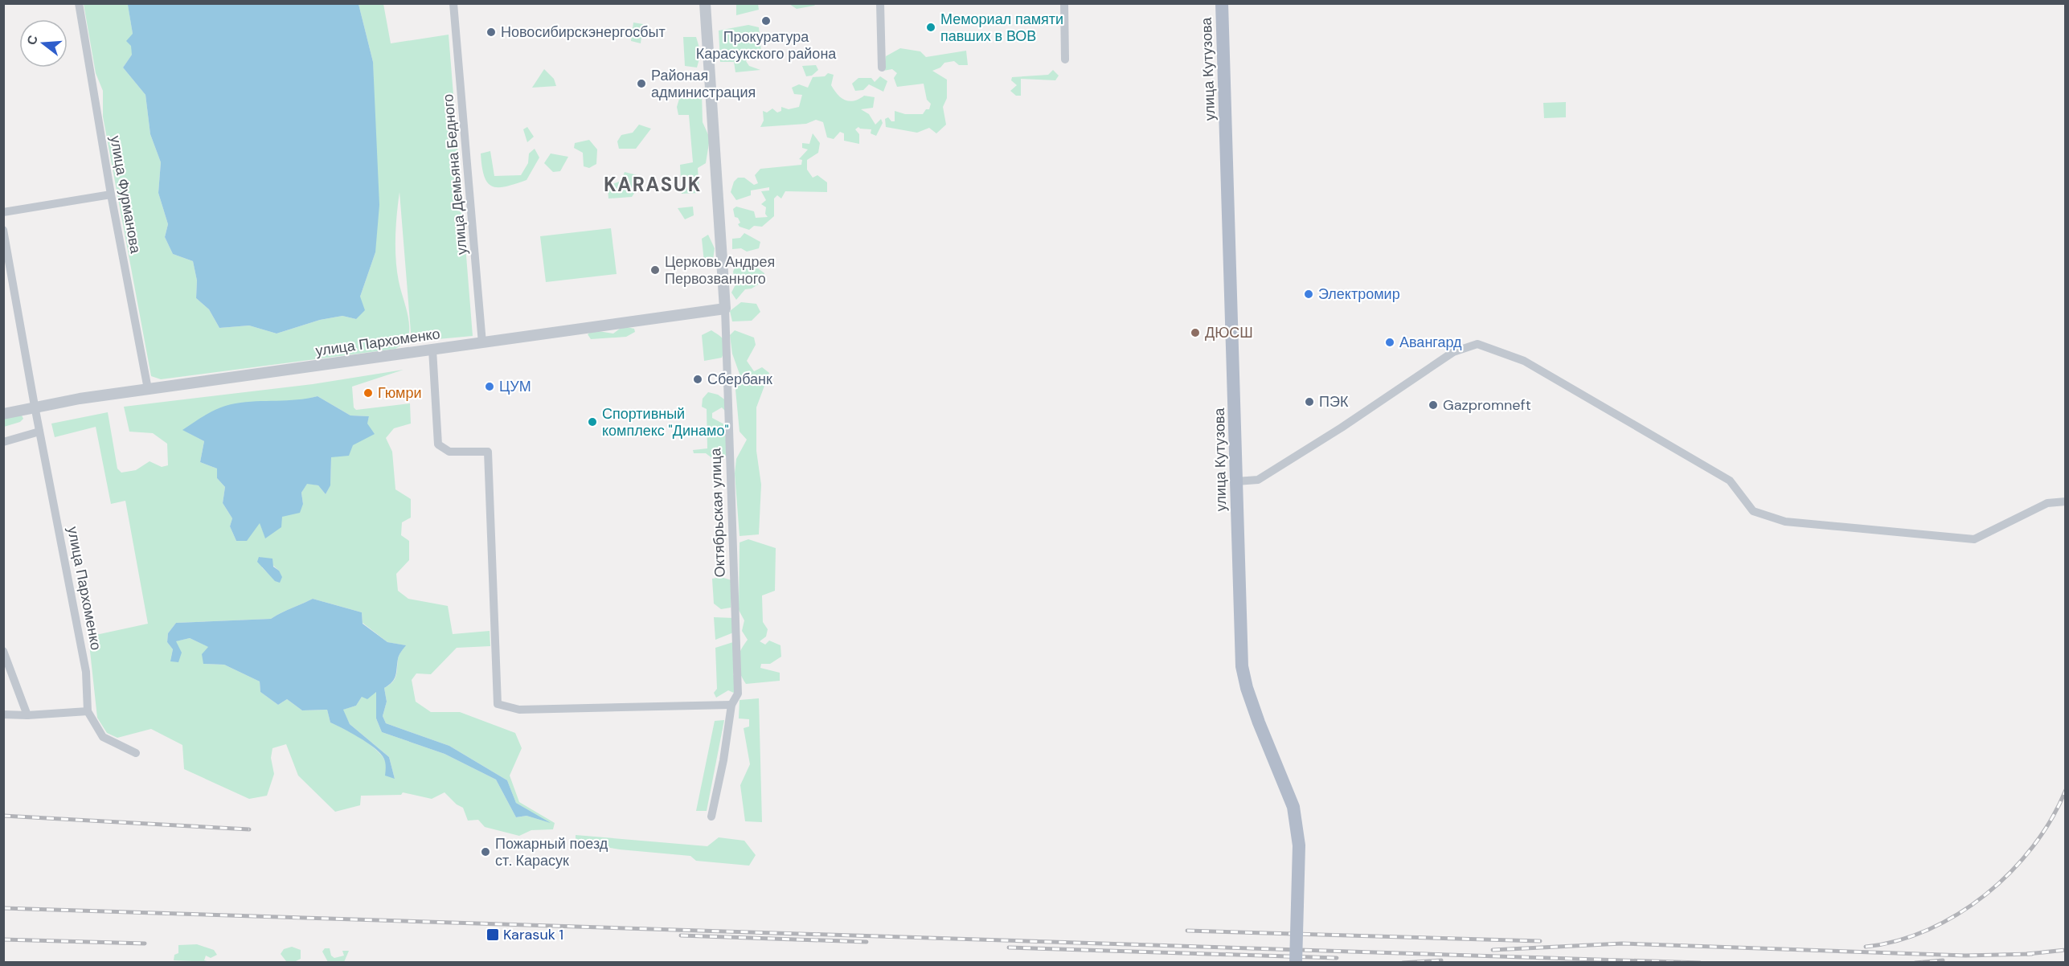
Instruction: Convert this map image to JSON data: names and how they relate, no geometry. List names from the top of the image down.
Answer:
{
  "streets": {
    "main road": ["улица Кутузова"],
    "street": [
      "улица Демьяна Бедного",
      "улица Фурманова",
      "улица Пархоменко",
      "Октябрьская улица"
    ]
  },
  "crossings": [
    ["улица Демьяна Бедного", "улица Пархоменко"],
    ["улица Фурманова", "улица Пархоменко"],
    ["улица Пархоменко", "Октябрьская улица"]
  ],
  "districts": ["KARASUK"],
  "places": {
    "other": [
      "Прокуратура Карасукского района",
      "Мемориал памяти павших в ВОВ",
      "Новосибирскэнергосбыт",
      "Районая администрация",
      "Церковь Андрея Первозванного",
      "Электромир",
      "ДЮСШ",
      "Авангард",
      "Сбербанк",
      "ЦУМ",
      "Гюмри",
      "ПЭК",
      "Gazpromneft",
      "Спортивный комплекс \"Динамо\"",
      "Пожарный поезд ст. Карасук"
    ],
    "transit": ["Karasuk 1"]
  },
  "north": "left"
}
